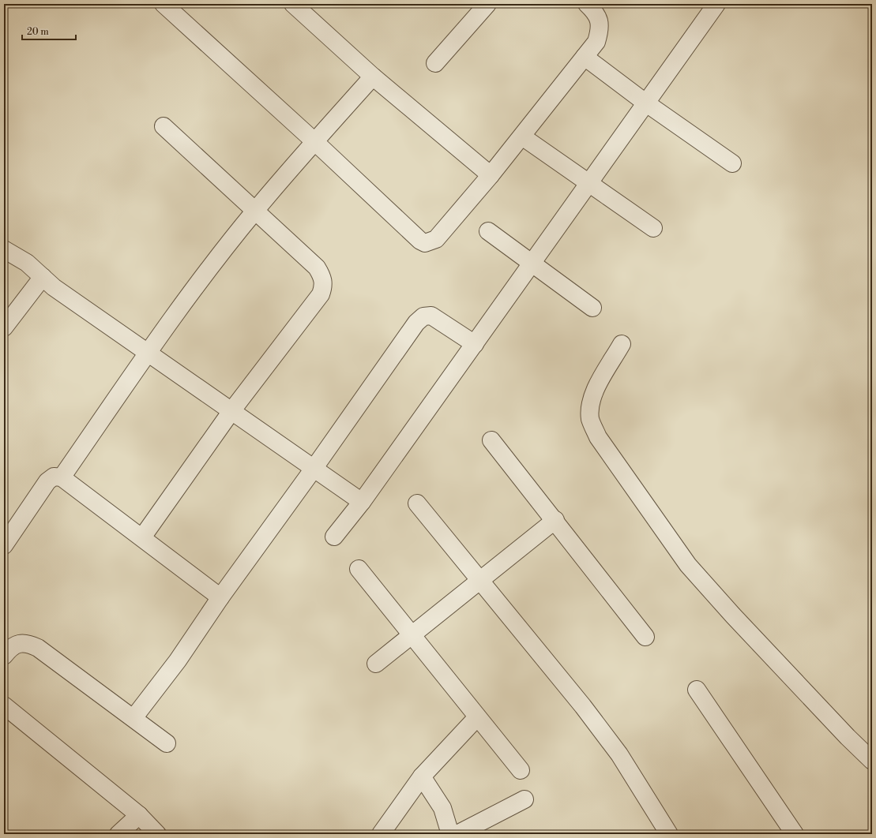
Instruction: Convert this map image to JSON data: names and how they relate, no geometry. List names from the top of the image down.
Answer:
{
  "scale_bar": "20 m"
}
